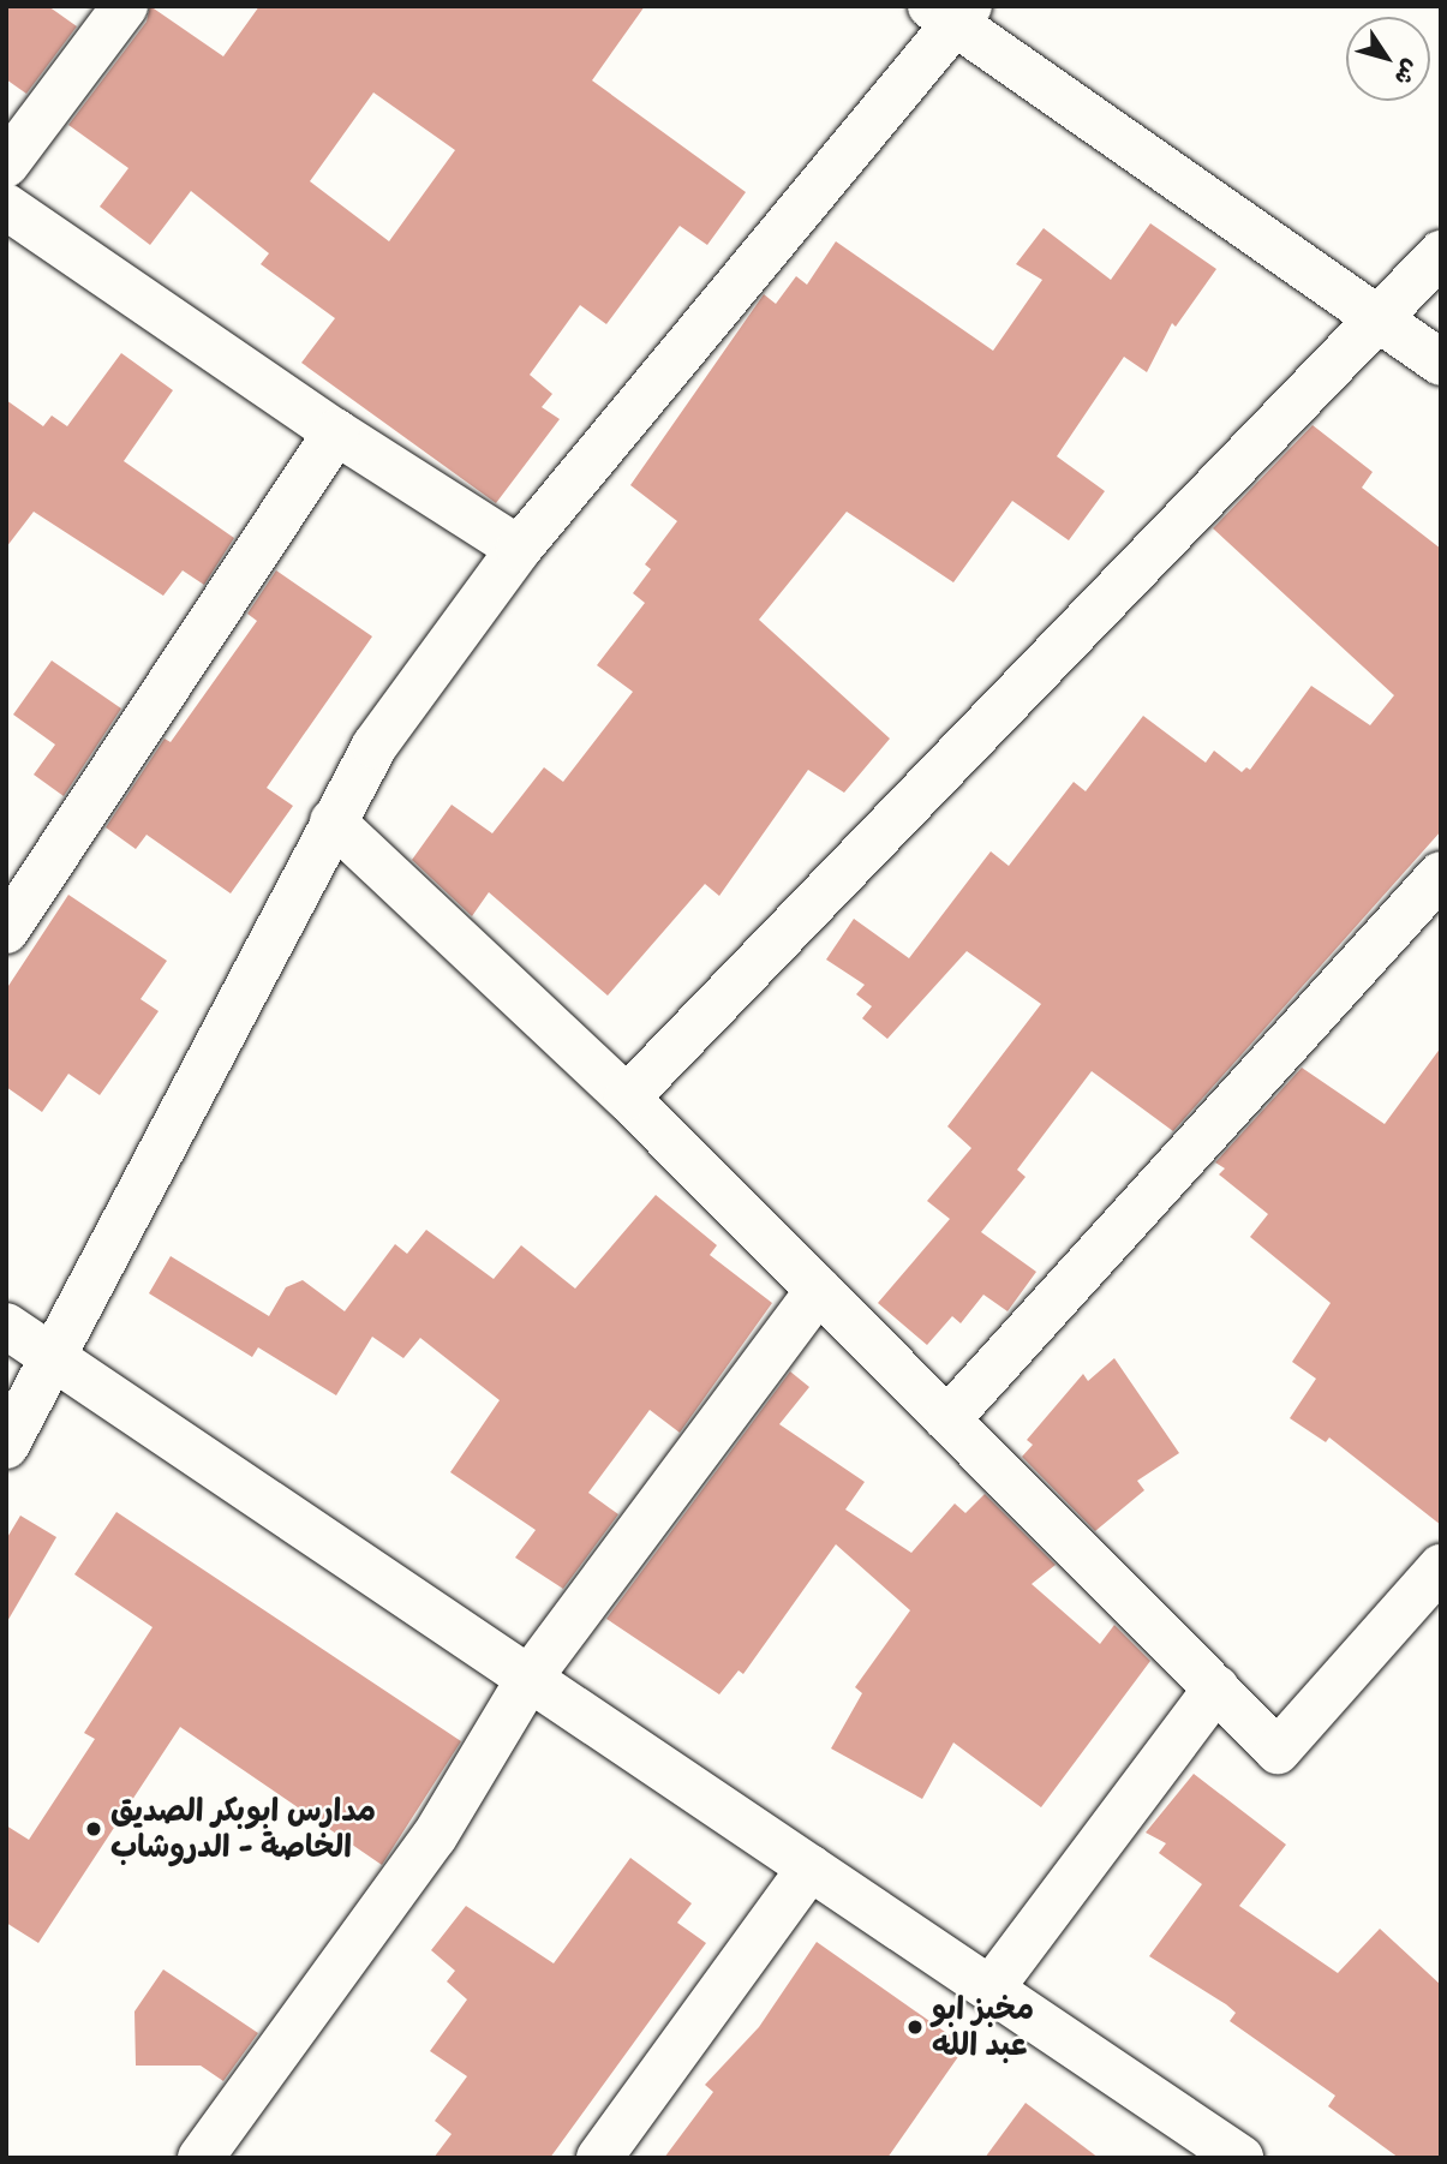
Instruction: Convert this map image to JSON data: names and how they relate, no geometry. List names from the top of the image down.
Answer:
{
  "places": ["مدارس ابوبكر الصديق الخاصة - الدروشاب", "مخبز ابو عبد الله"],
  "north": "bottom right"
}
